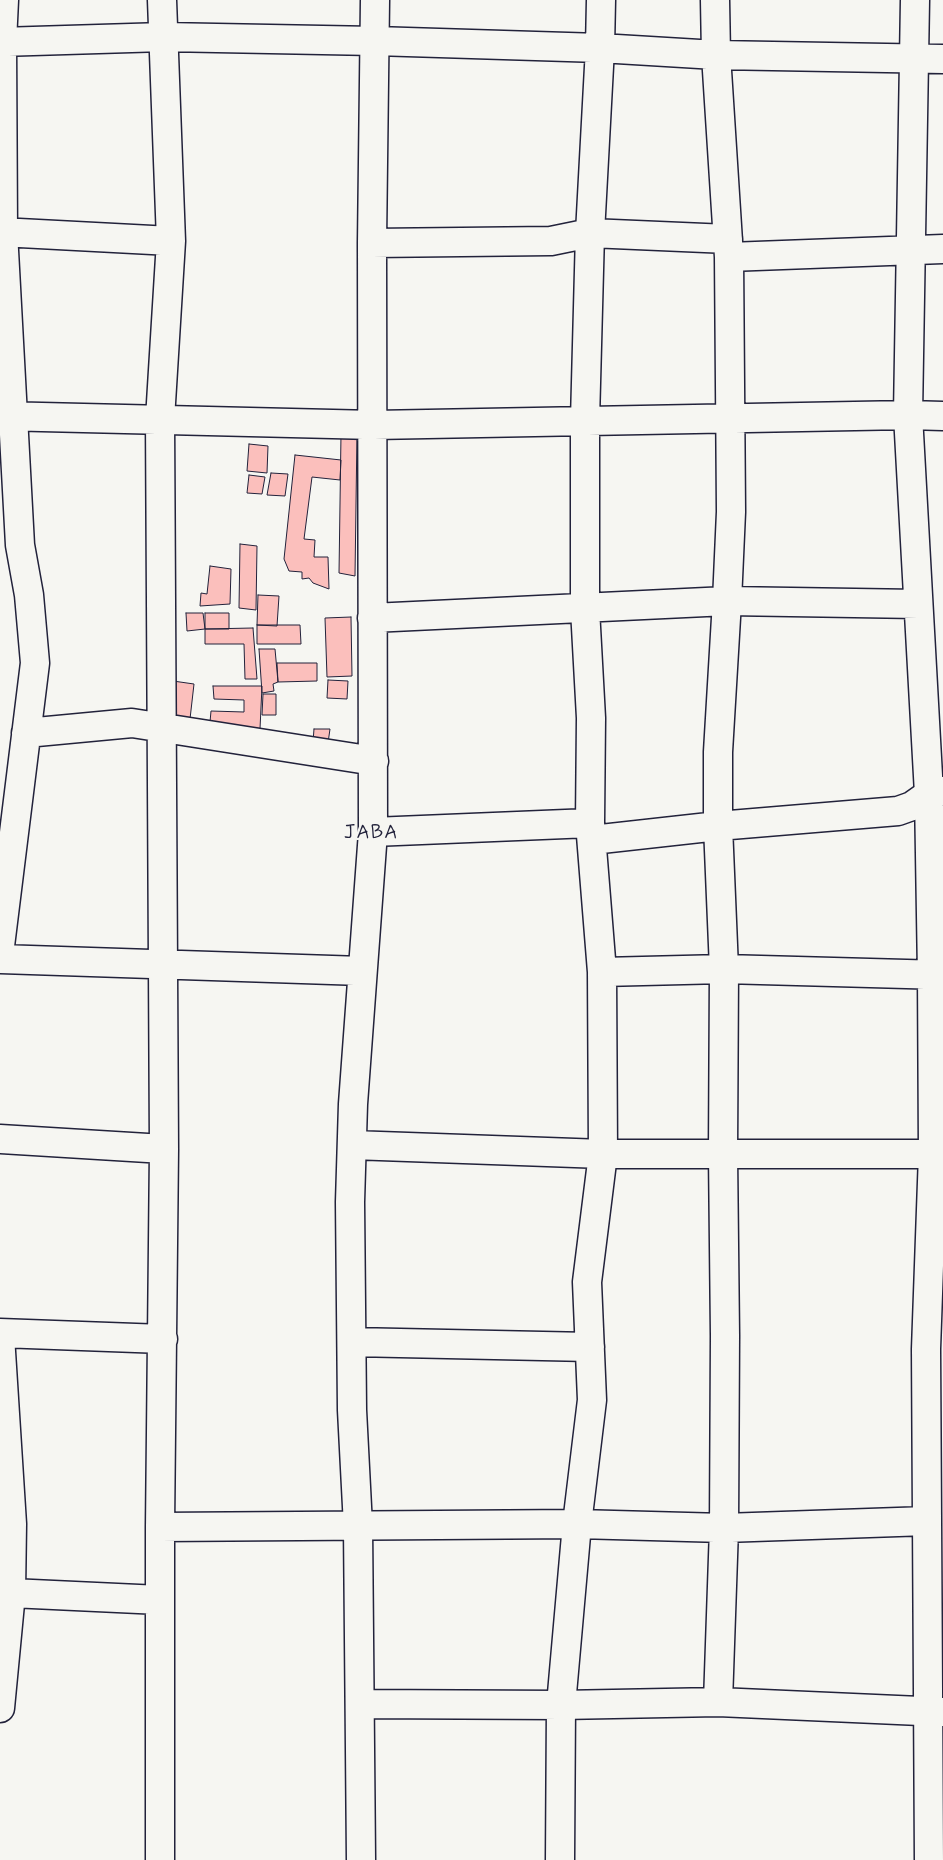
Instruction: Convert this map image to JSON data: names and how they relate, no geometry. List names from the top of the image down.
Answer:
{
  "districts": ["JABA"]
}
